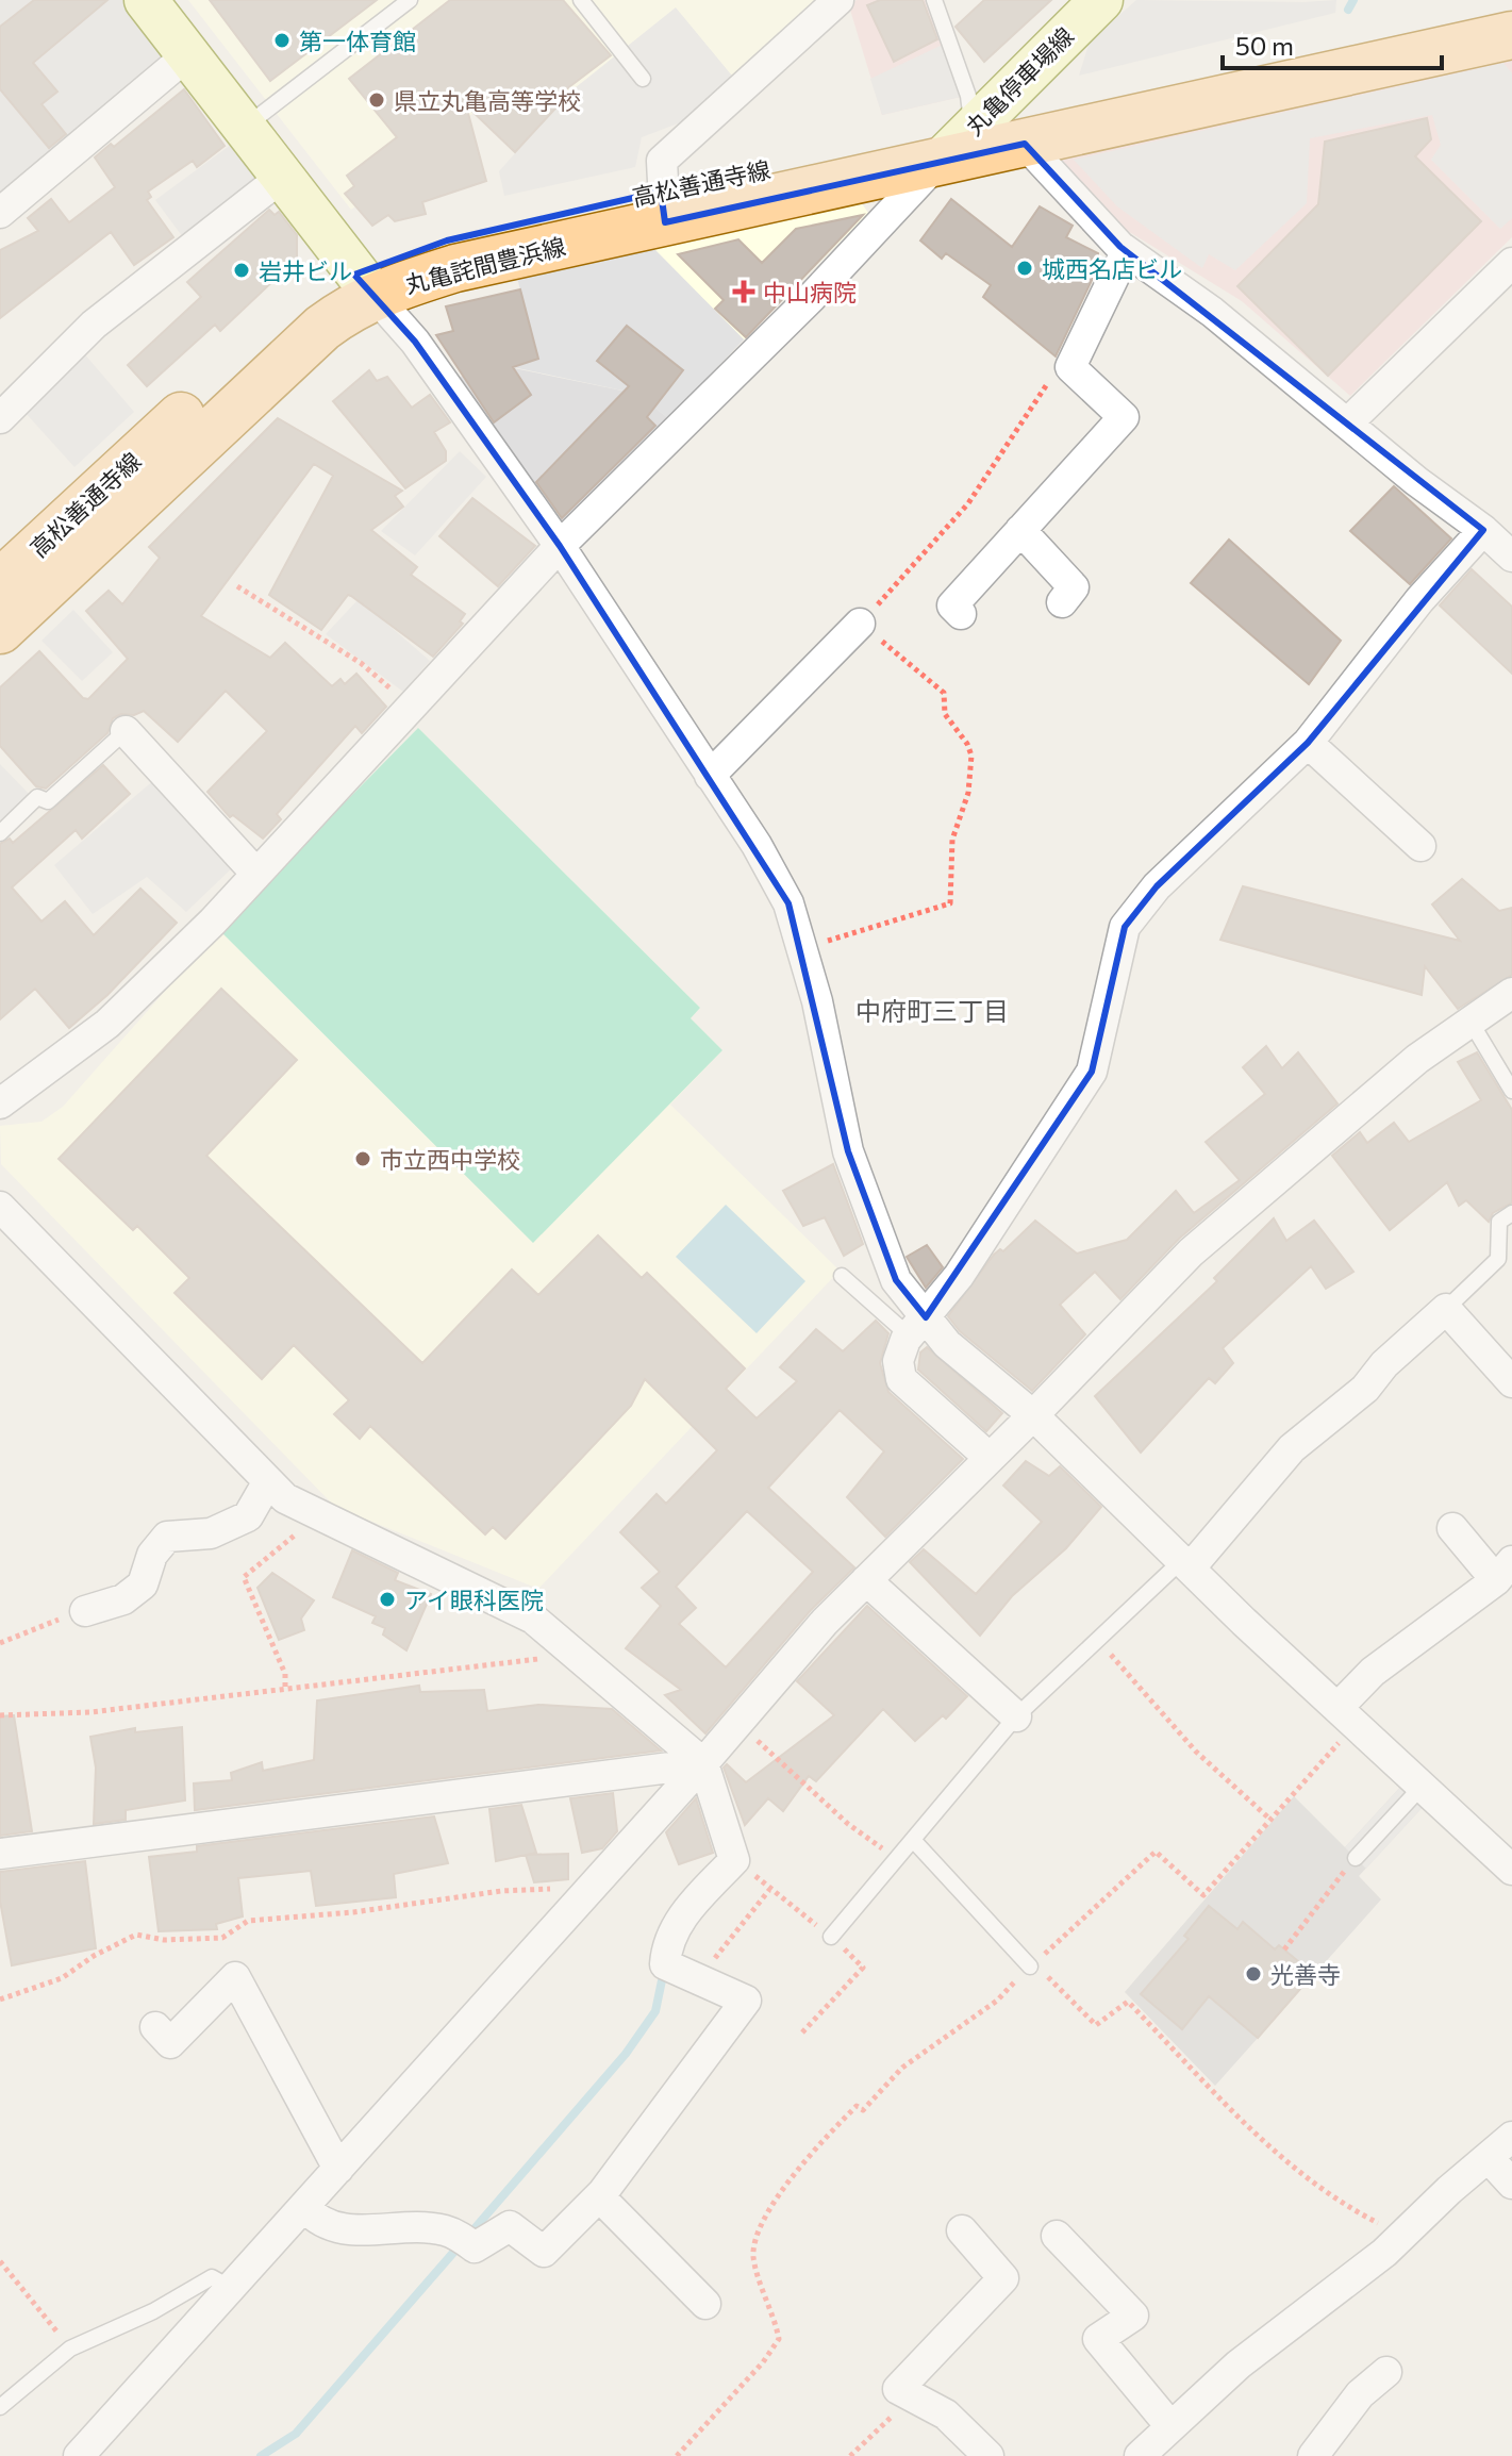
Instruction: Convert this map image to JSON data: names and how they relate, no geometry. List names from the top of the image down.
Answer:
{
  "streets": {
    "main road": ["高松善通寺線", "丸亀詫間豊浜線"],
    "street": ["丸亀停車場線"]
  },
  "crossings": [
    ["丸亀停車場線", "高松善通寺線"],
    ["丸亀停車場線", "丸亀詫間豊浜線"],
    ["高松善通寺線", "丸亀詫間豊浜線"]
  ],
  "districts": ["中府町三丁目"],
  "places": {
    "other": [
      "第一体育館",
      "県立丸亀高等学校",
      "城西名店ビル",
      "岩井ビル",
      "市立西中学校",
      "アイ眼科医院",
      "光善寺"
    ],
    "health": ["中山病院"]
  },
  "scale_bar": "50 m"
}
